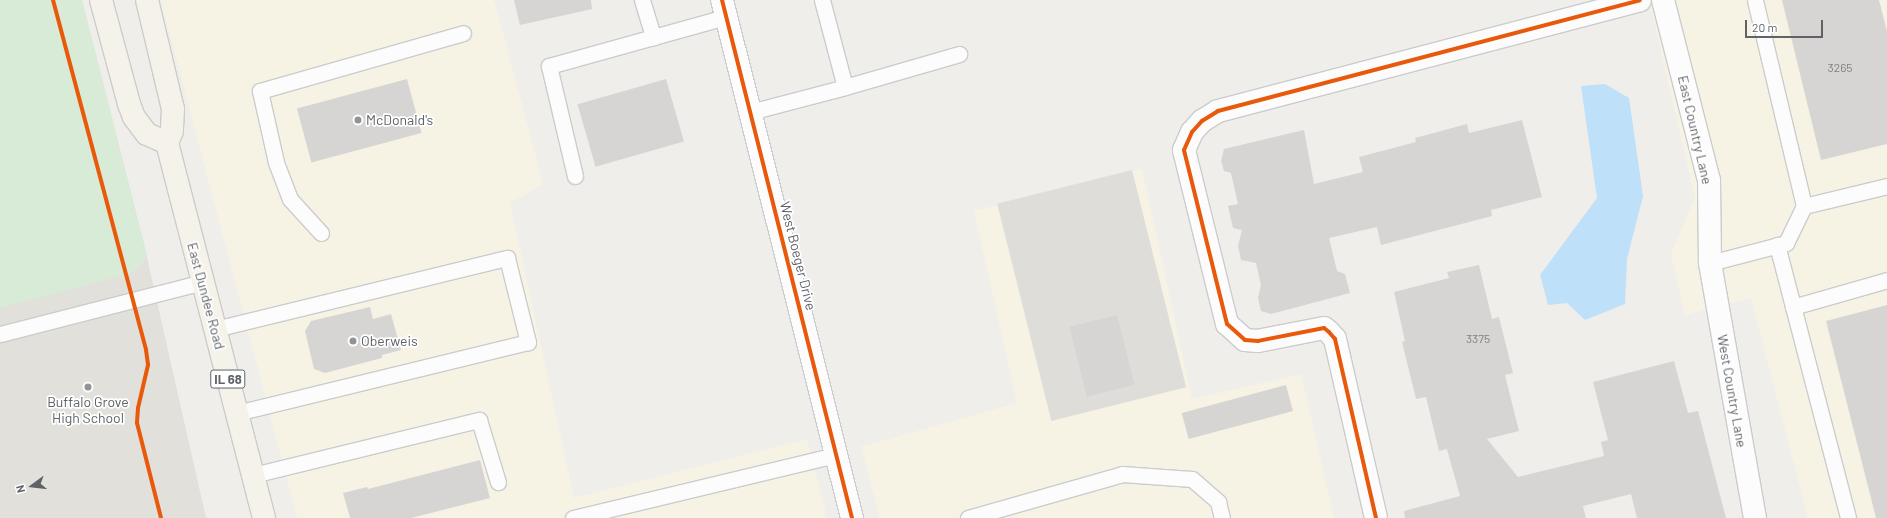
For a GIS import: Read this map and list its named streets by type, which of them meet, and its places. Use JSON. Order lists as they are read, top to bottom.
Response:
{
  "streets": {
    "main road": ["East Dundee Road", "IL 68"],
    "street": ["East Country Lane", "West Boeger Drive", "West Country Lane"]
  },
  "crossings": [
    ["East Country Lane", "West Country Lane"]
  ],
  "places": ["McDonald's", "Oberweis", "Buffalo Grove High School"],
  "house_numbers": ["3265", "3375"],
  "scale_bar": "20 m",
  "north": "left"
}
